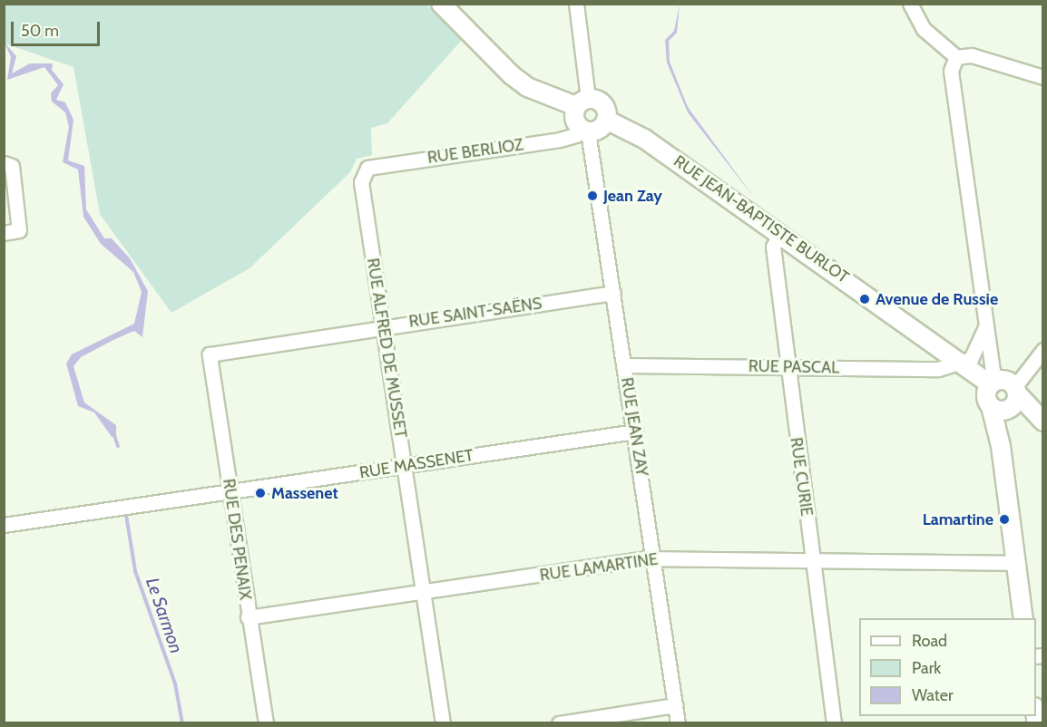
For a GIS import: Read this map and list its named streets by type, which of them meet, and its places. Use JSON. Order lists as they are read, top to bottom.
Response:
{
  "streets": {
    "street": [
      "RUE BERLIOZ",
      "RUE JEAN-BAPTISTE BURLOT",
      "RUE SAINT-SAËNS",
      "RUE ALFRED DE MUSSET",
      "RUE PASCAL",
      "RUE JEAN ZAY",
      "RUE MASSENET",
      "RUE CURIE",
      "RUE DES PENAIX",
      "RUE LAMARTINE"
    ]
  },
  "crossings": [
    ["RUE BERLIOZ", "RUE JEAN-BAPTISTE BURLOT"],
    ["RUE BERLIOZ", "RUE ALFRED DE MUSSET"],
    ["RUE BERLIOZ", "RUE JEAN ZAY"],
    ["RUE JEAN-BAPTISTE BURLOT", "RUE PASCAL"],
    ["RUE JEAN-BAPTISTE BURLOT", "RUE JEAN ZAY"],
    ["RUE JEAN-BAPTISTE BURLOT", "RUE CURIE"],
    ["RUE SAINT-SAËNS", "RUE ALFRED DE MUSSET"],
    ["RUE SAINT-SAËNS", "RUE JEAN ZAY"],
    ["RUE SAINT-SAËNS", "RUE DES PENAIX"],
    ["RUE ALFRED DE MUSSET", "RUE MASSENET"],
    ["RUE ALFRED DE MUSSET", "RUE LAMARTINE"],
    ["RUE PASCAL", "RUE JEAN ZAY"],
    ["RUE PASCAL", "RUE CURIE"],
    ["RUE JEAN ZAY", "RUE MASSENET"],
    ["RUE JEAN ZAY", "RUE LAMARTINE"],
    ["RUE MASSENET", "RUE DES PENAIX"],
    ["RUE CURIE", "RUE LAMARTINE"],
    ["RUE DES PENAIX", "RUE LAMARTINE"]
  ],
  "water": ["Le Sarmon"],
  "places": [
    "Jean Zay",
    "Avenue de Russie",
    "Massenet",
    "Lamartine"
  ],
  "legend": ["Road", "Park", "Water"],
  "scale_bar": "50 m"
}
